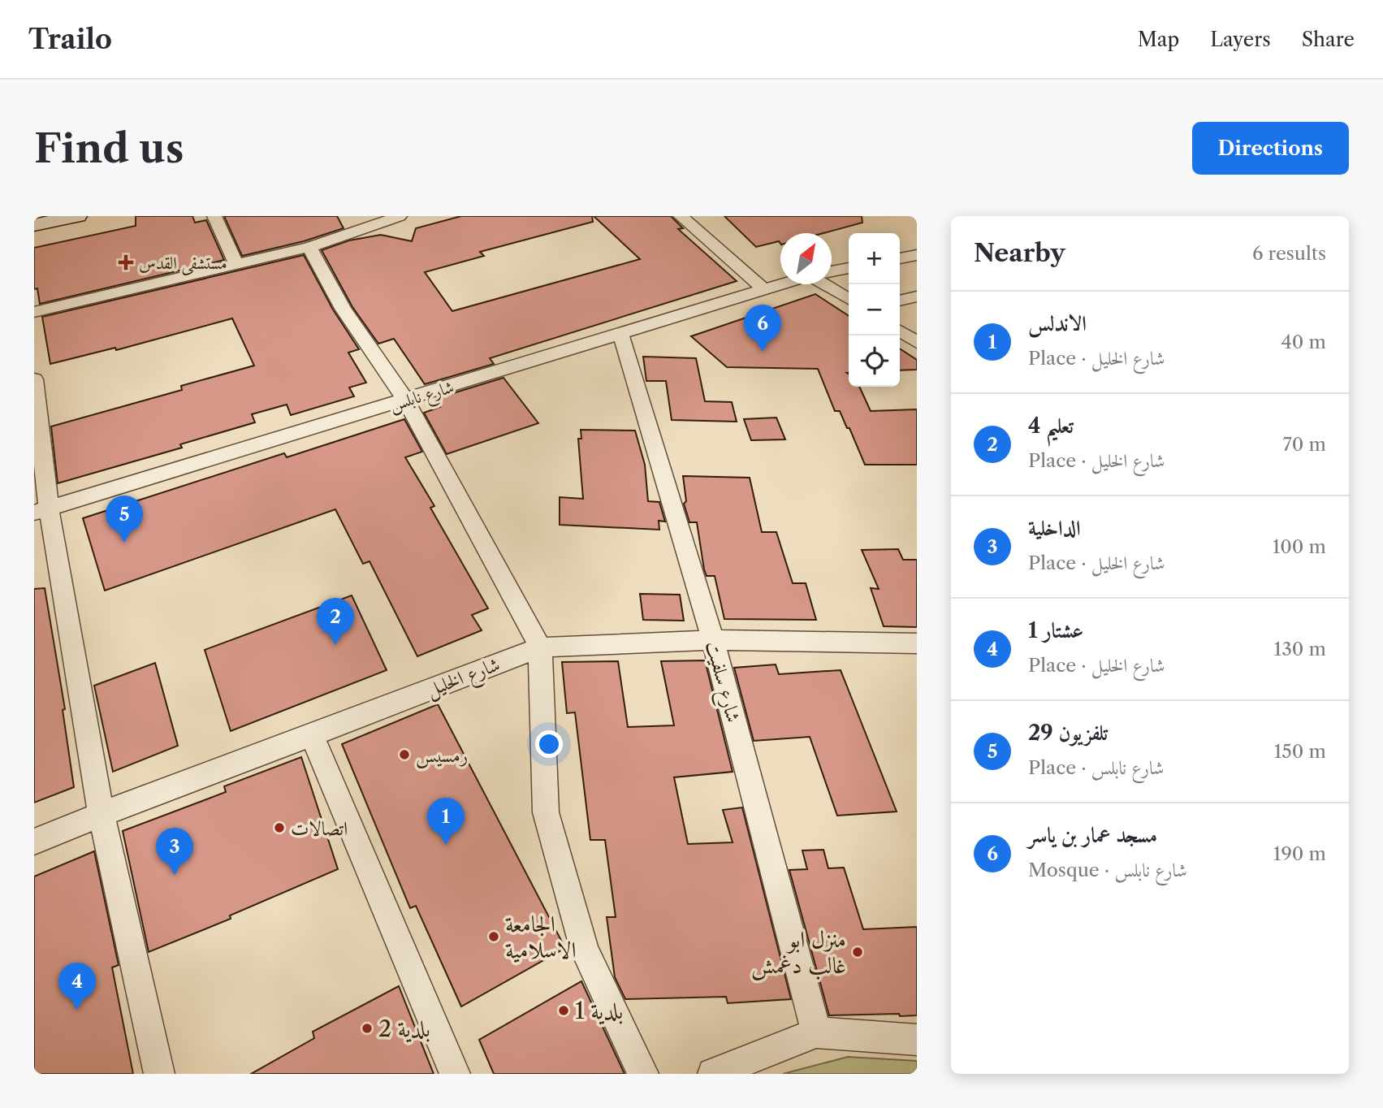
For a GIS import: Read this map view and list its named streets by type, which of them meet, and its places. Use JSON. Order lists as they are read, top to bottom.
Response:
{
  "streets": {
    "street": ["شارع نابلس", "شارع الخليل", "شارع سلفيت"]
  },
  "crossings": [
    ["شارع نابلس", "شارع سلفيت"],
    ["شارع الخليل", "شارع سلفيت"]
  ],
  "places": {
    "health": ["مستشفى القدس"],
    "other": [
      "رمسيس",
      "اتصالات",
      "الجامعة الاسلامية",
      "منزل ابو غالب دغمش",
      "بلدية 1",
      "بلدية 2"
    ]
  },
  "north": "top right",
  "page": {
    "header": "Trailo",
    "nav": ["Map", "Layers", "Share"],
    "buttons": "Directions",
    "title": "Find us",
    "heading": ["Nearby", "6 results"],
    "map_buttons": ["+", "−"],
    "list": [
      {
        "mark": "1",
        "name": "الاندلس",
        "note": "Place · شارع الخليل",
        "value": "40 m"
      },
      {
        "mark": "2",
        "name": "تعليم 4",
        "note": "Place · شارع الخليل",
        "value": "70 m"
      },
      {
        "mark": "3",
        "name": "الداخلية",
        "note": "Place · شارع الخليل",
        "value": "100 m"
      },
      {
        "mark": "4",
        "name": "عشتار 1",
        "note": "Place · شارع الخليل",
        "value": "130 m"
      },
      {
        "mark": "5",
        "name": "تلفزيون 29",
        "note": "Place · شارع نابلس",
        "value": "150 m"
      },
      {
        "mark": "6",
        "name": "مسجد عمار بن ياسر",
        "note": "Mosque · شارع نابلس",
        "value": "190 m"
      }
    ],
    "pins": [
      "6",
      "5",
      "2",
      "1",
      "3",
      "4"
    ]
  }
}
